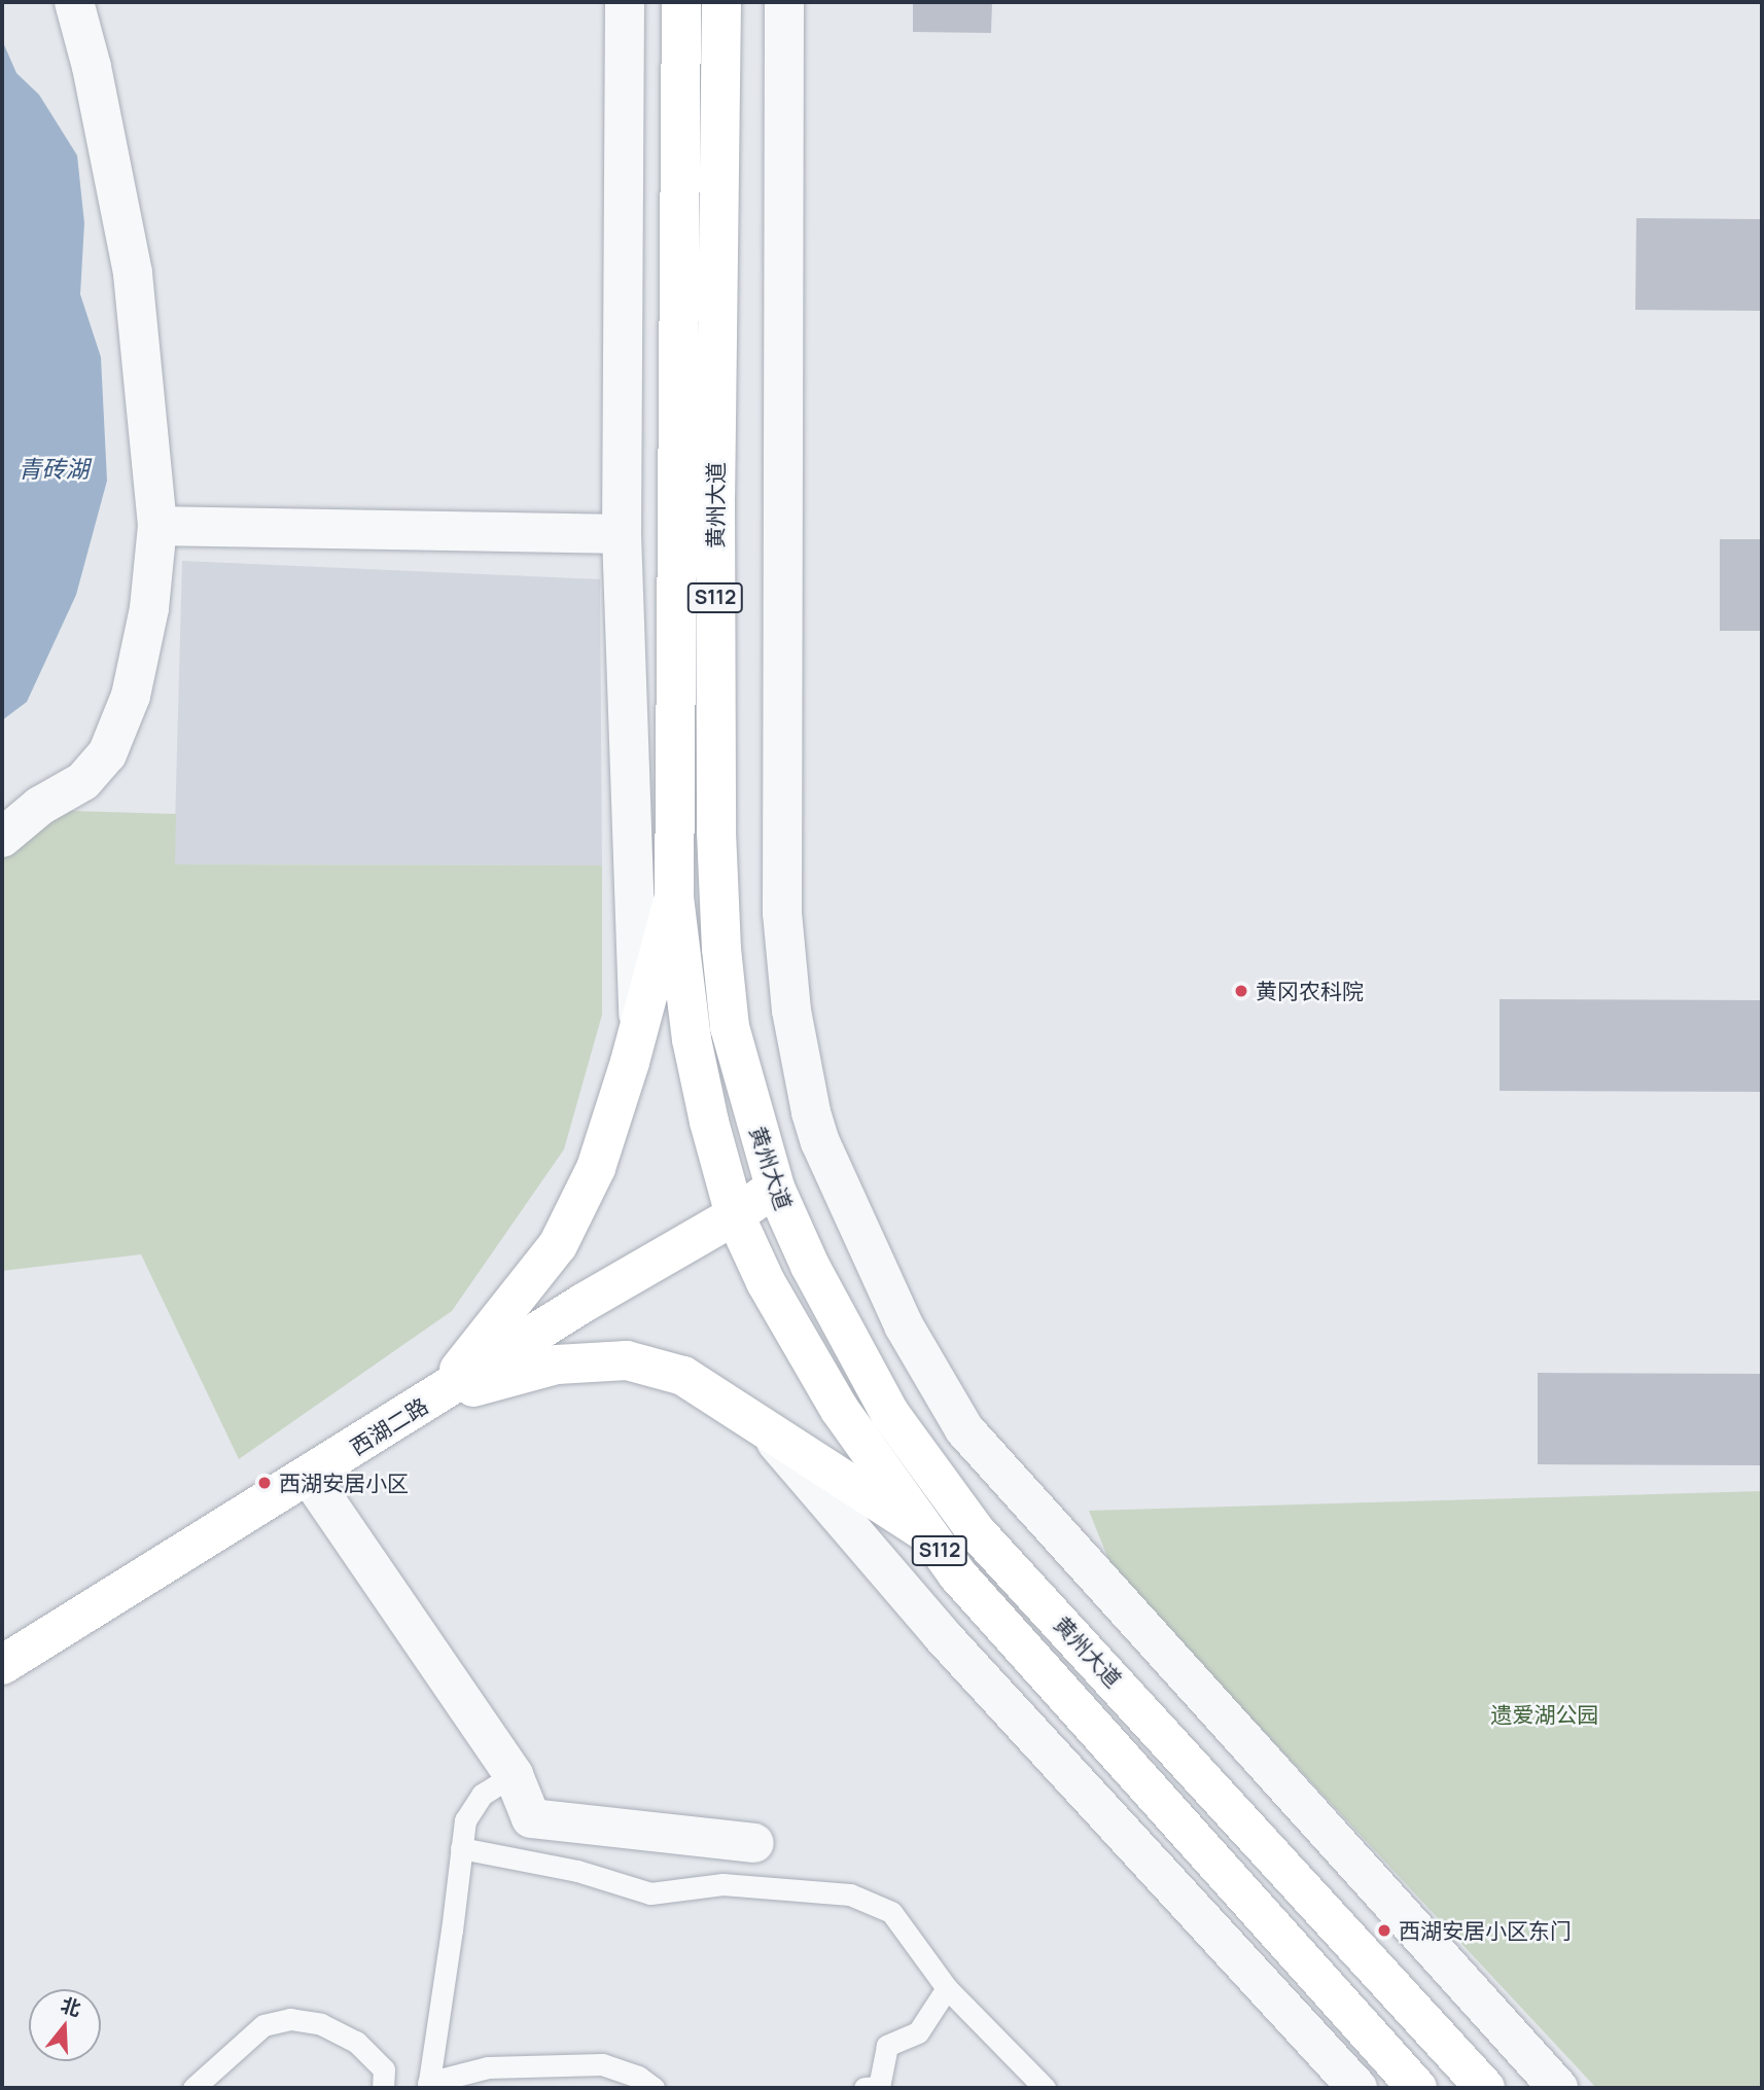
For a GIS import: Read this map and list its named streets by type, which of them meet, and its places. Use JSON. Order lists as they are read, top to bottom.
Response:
{
  "streets": {
    "main road": ["黄州大道", "S112", "西湖二路"]
  },
  "crossings": [
    ["黄州大道", "西湖二路"]
  ],
  "water": ["青砖湖"],
  "parks": ["遗爱湖公园"],
  "places": ["黄冈农科院", "西湖安居小区", "西湖安居小区东门"],
  "north": "top"
}
